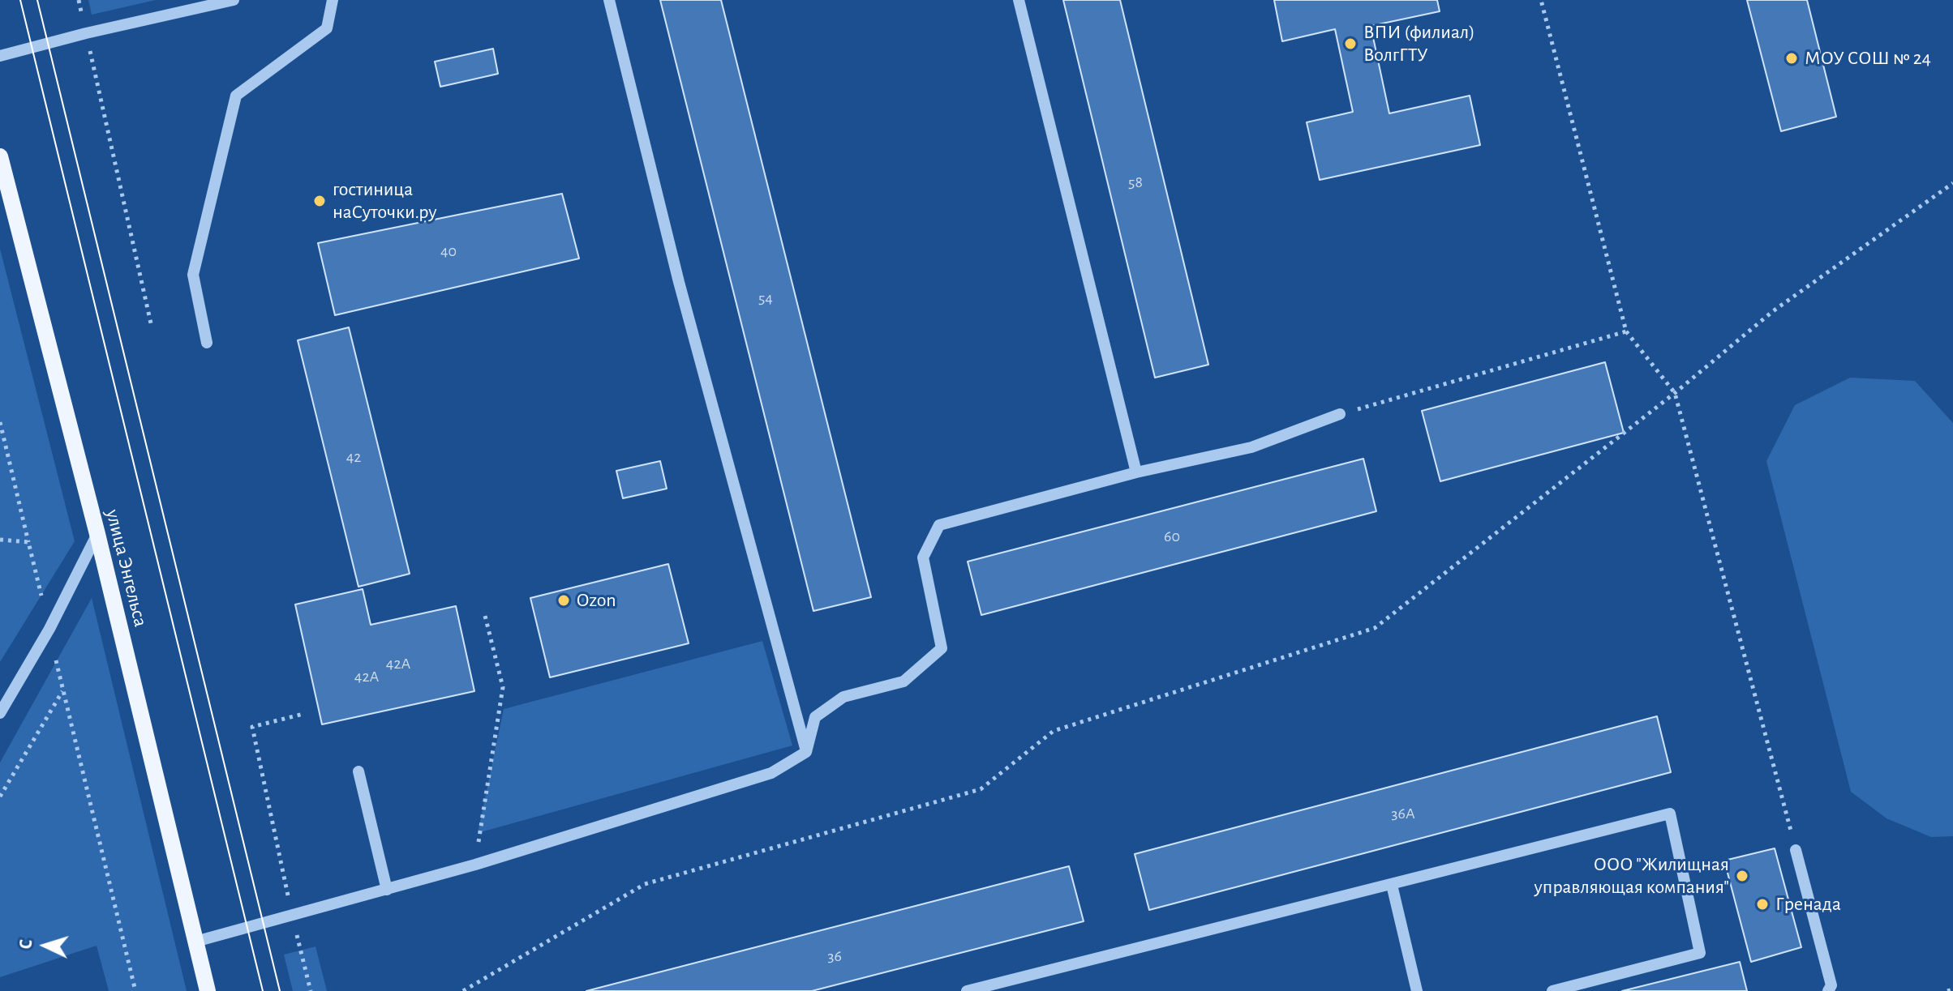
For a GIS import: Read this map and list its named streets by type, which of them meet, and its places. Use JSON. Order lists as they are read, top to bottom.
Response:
{
  "streets": {
    "main road": ["улица Энгельса"]
  },
  "places": [
    "ВПИ (филиал) ВолгГТУ",
    "МОУ СОШ № 24",
    "гостиница наСуточки.ру",
    "Ozon",
    "ООО \"Жилищная управляющая компания\"",
    "Гренада"
  ],
  "house_numbers": [
    "58",
    "40",
    "54",
    "42",
    "60",
    "42А",
    "42А",
    "36А",
    "36"
  ],
  "north": "left"
}
